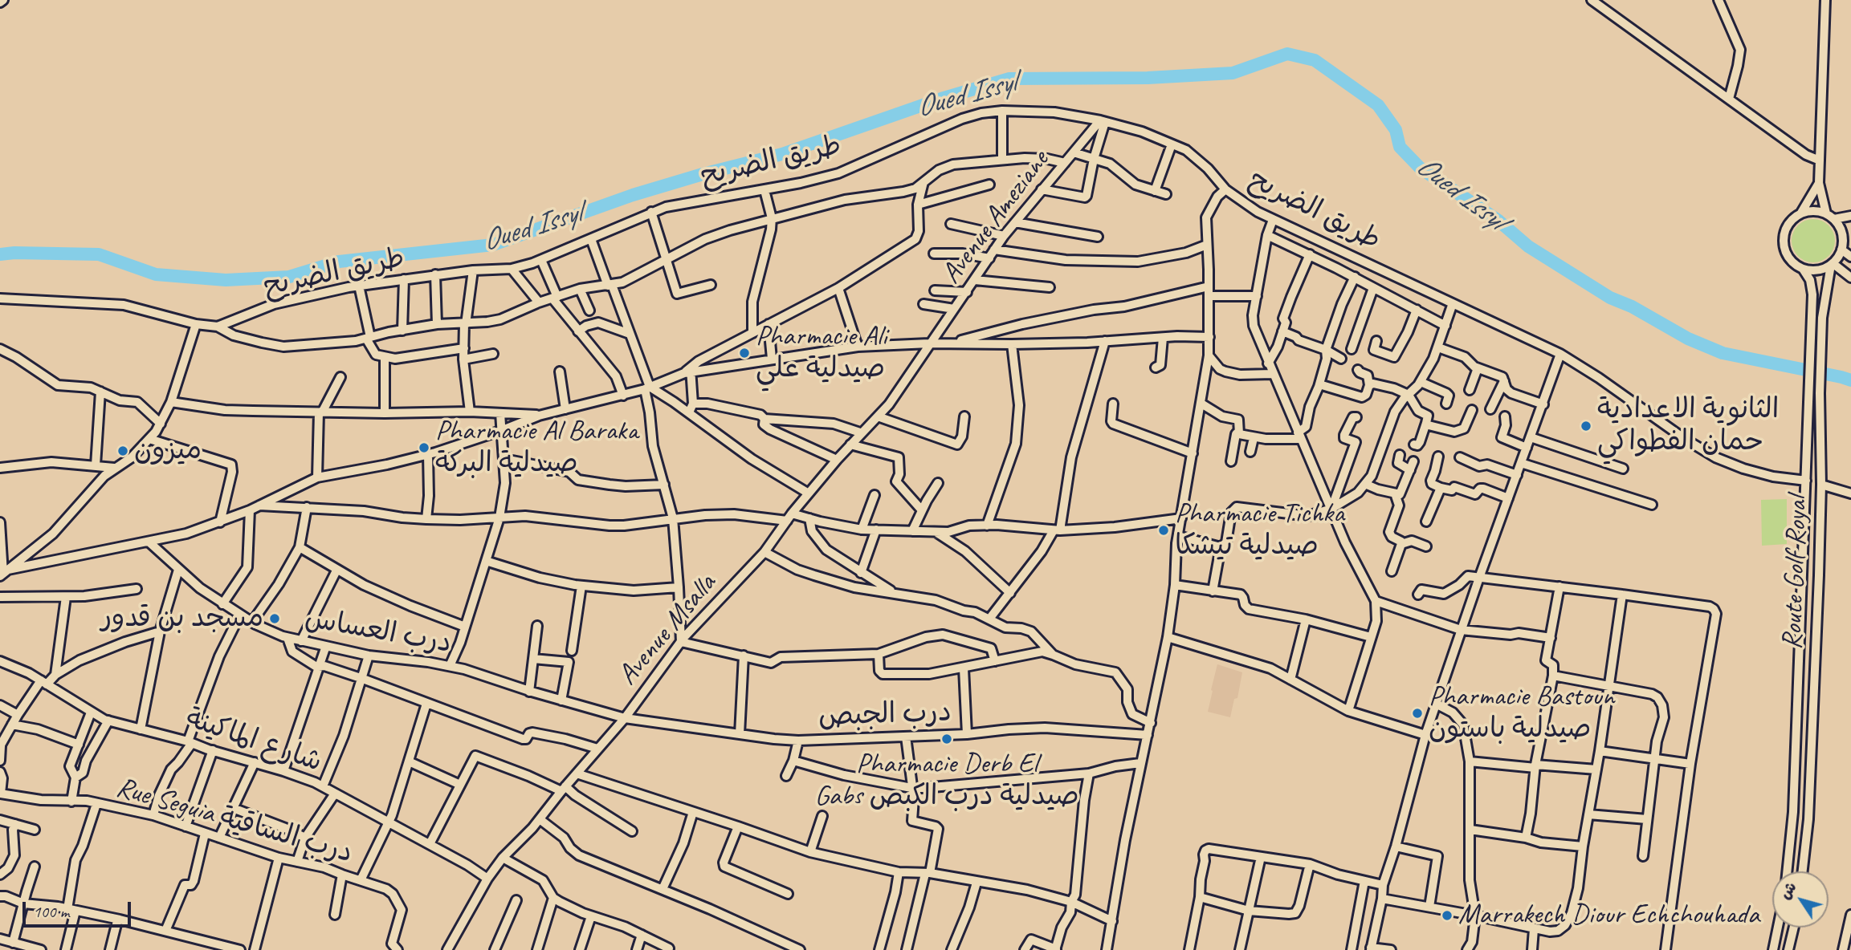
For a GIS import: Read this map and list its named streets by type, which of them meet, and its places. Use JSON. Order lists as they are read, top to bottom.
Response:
{
  "streets": {
    "street": [
      "طريق الضريح",
      "Avenue Ameziane",
      "Route Golf Royal",
      "Avenue Msalla",
      "درب العساس",
      "درب الجبص",
      "شارع الماكينة",
      "Rue Seguia درب الساقية"
    ]
  },
  "crossings": [
    ["طريق الضريح", "Avenue Ameziane"],
    ["طريق الضريح", "Route Golf Royal"],
    ["Avenue Ameziane", "Avenue Msalla"],
    ["Avenue Msalla", "درب العساس"],
    ["Avenue Msalla", "درب الجبص"],
    ["Avenue Msalla", "شارع الماكينة"],
    ["درب العساس", "درب الجبص"]
  ],
  "water": ["Oued Issyl"],
  "places": [
    "Pharmacie Ali صيدلية علي",
    "الثانوية الاعدادية حمان الفطواكي",
    "Pharmacie Al Baraka صيدلية البركة",
    "ميزون",
    "Pharmacie Tichka صيدلية تيشكا",
    "مسجد بن قدور",
    "Pharmacie Bastoun صيدلية باستون",
    "Pharmacie Derb El Gabs صيدلية درب الكبص",
    "Marrakech Diour Echchouhada"
  ],
  "scale_bar": "100 m",
  "north": "top left"
}
